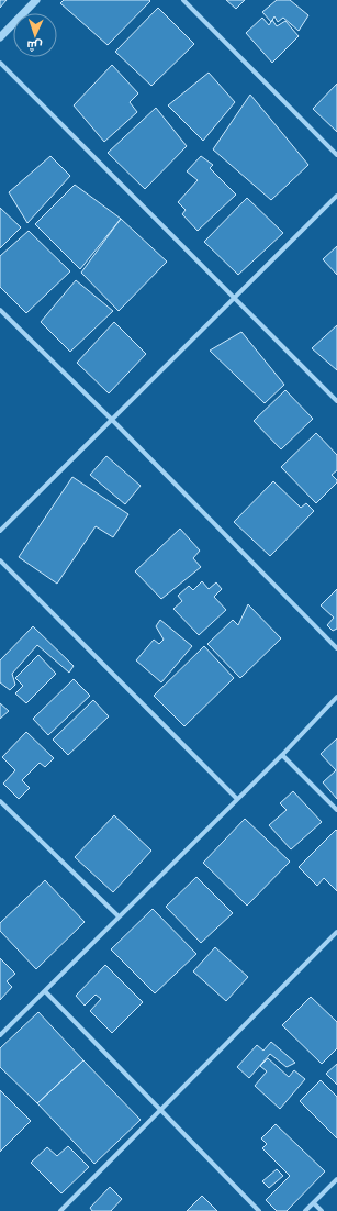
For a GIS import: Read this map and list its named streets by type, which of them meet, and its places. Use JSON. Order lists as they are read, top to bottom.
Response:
{
  "north": "bottom"
}
